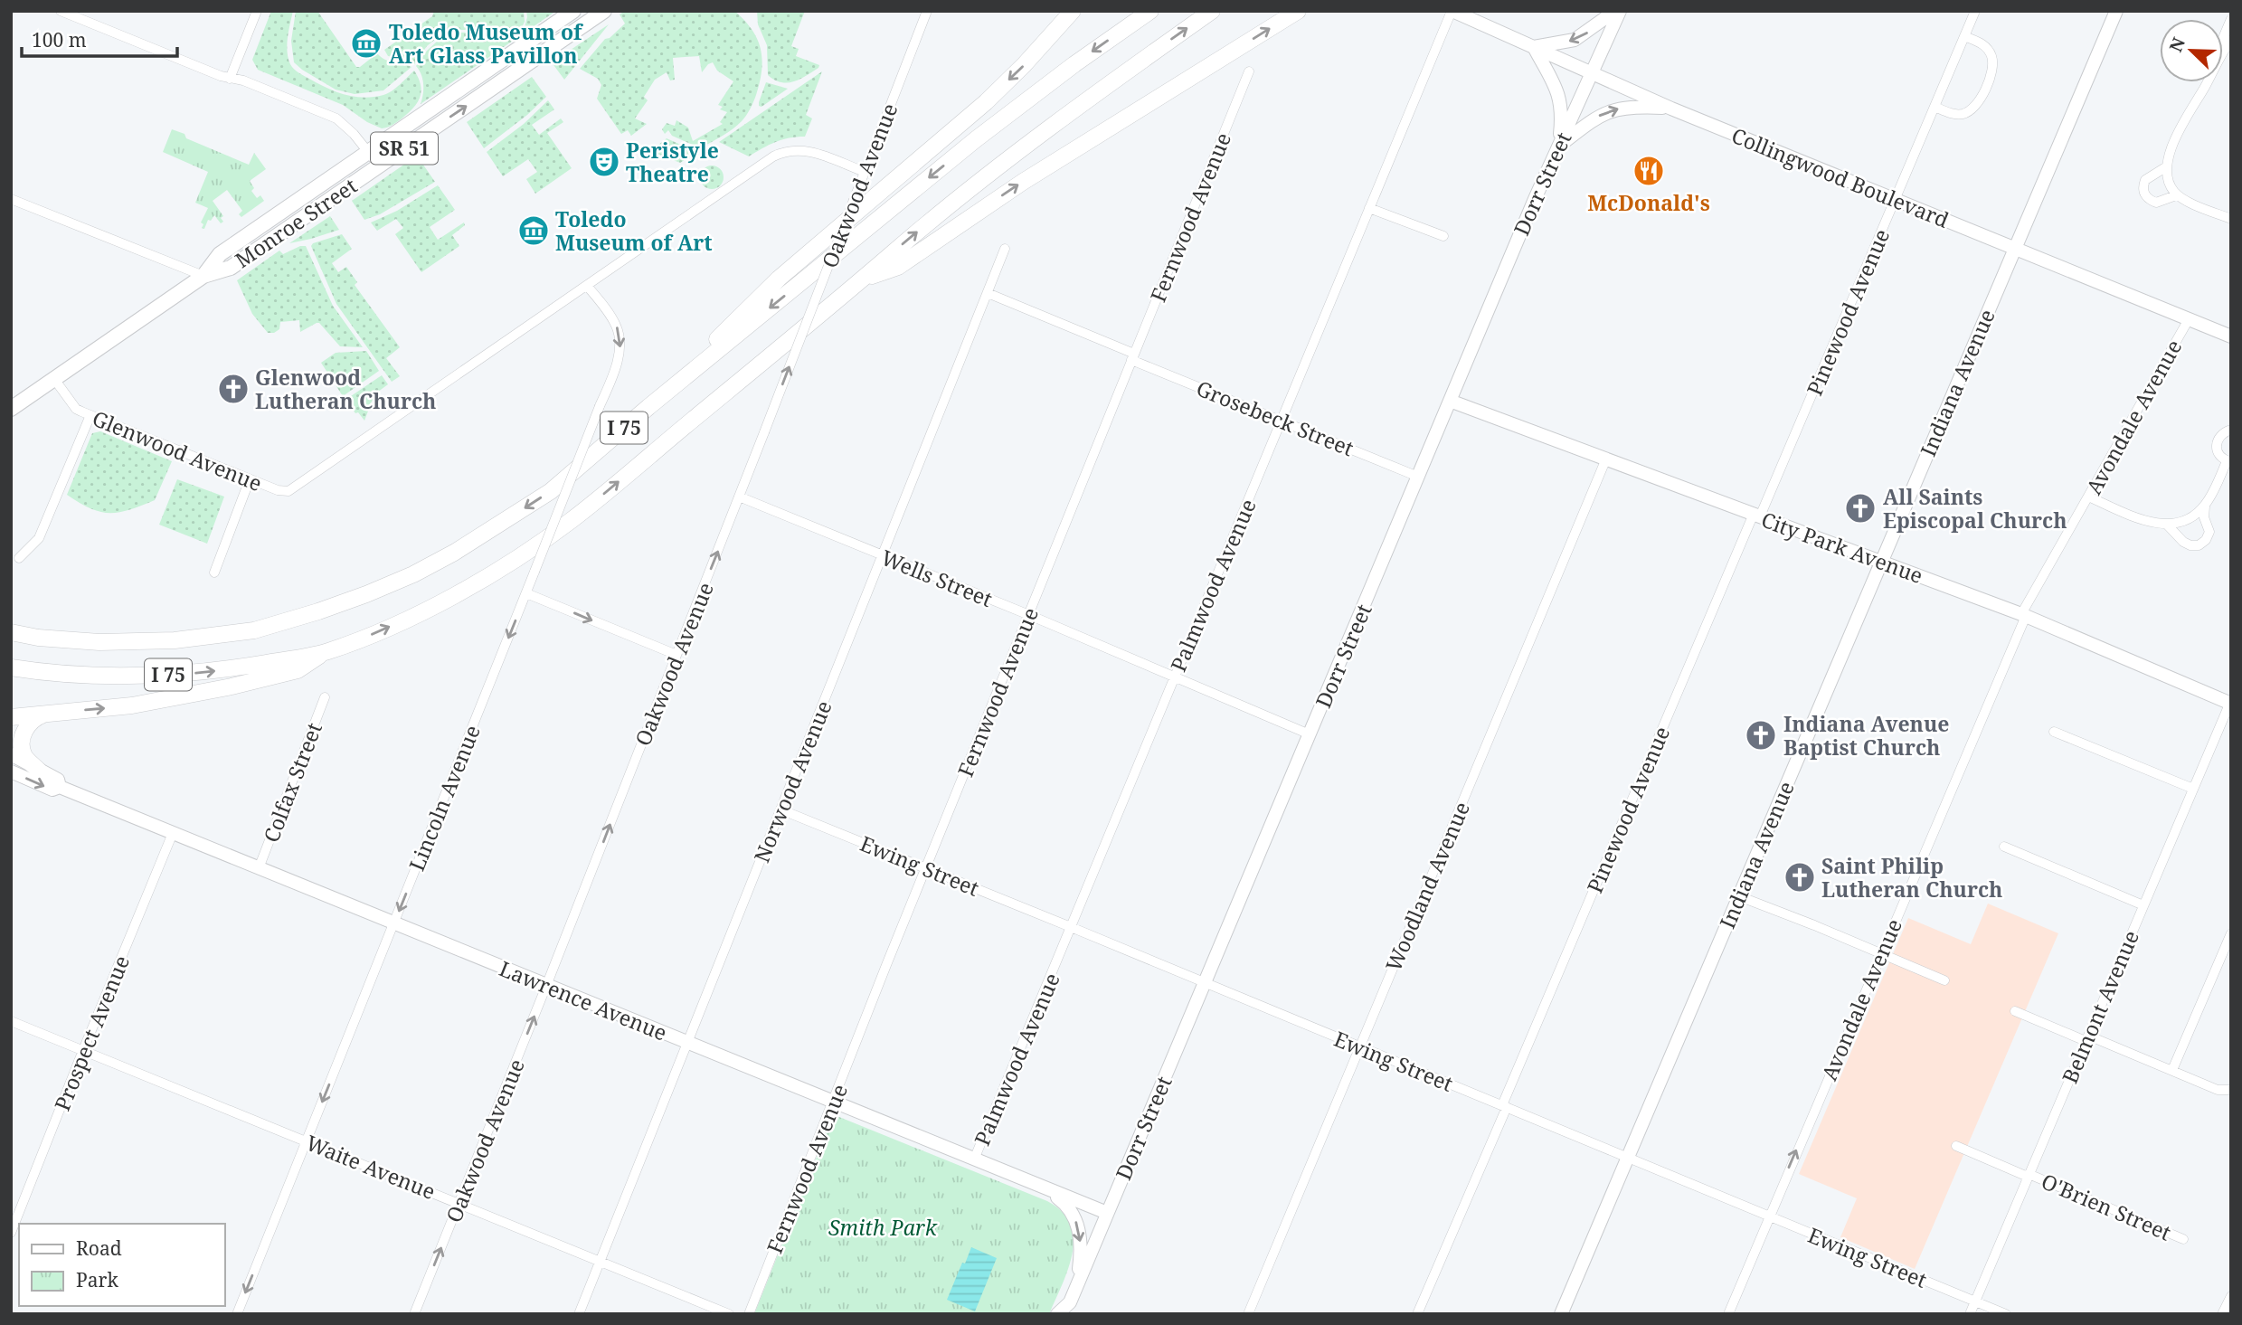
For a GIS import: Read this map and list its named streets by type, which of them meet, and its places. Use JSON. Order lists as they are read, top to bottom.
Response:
{
  "streets": {
    "highway": ["I 75"],
    "main road": ["SR 51", "Monroe Street"],
    "street": [
      "Collingwood Boulevard",
      "Dorr Street",
      "Oakwood Avenue",
      "Fernwood Avenue",
      "Pinewood Avenue",
      "Indiana Avenue",
      "Avondale Avenue",
      "Grosebeck Street",
      "Glenwood Avenue",
      "City Park Avenue",
      "Wells Street",
      "Palmwood Avenue",
      "Norwood Avenue",
      "Colfax Street",
      "Lincoln Avenue",
      "Ewing Street",
      "Woodland Avenue",
      "Lawrence Avenue",
      "Belmont Avenue",
      "Prospect Avenue",
      "Waite Avenue",
      "O'Brien Street"
    ]
  },
  "crossings": [
    ["Collingwood Boulevard", "Dorr Street"],
    ["Collingwood Boulevard", "Pinewood Avenue"],
    ["Collingwood Boulevard", "Indiana Avenue"],
    ["Collingwood Boulevard", "Avondale Avenue"],
    ["Collingwood Boulevard", "Palmwood Avenue"],
    ["Dorr Street", "Grosebeck Street"],
    ["Dorr Street", "City Park Avenue"],
    ["Dorr Street", "Wells Street"],
    ["Dorr Street", "Ewing Street"],
    ["Dorr Street", "Lawrence Avenue"],
    ["Oakwood Avenue", "Wells Street"],
    ["Oakwood Avenue", "Lawrence Avenue"],
    ["Oakwood Avenue", "Waite Avenue"],
    ["Fernwood Avenue", "Grosebeck Street"],
    ["Fernwood Avenue", "Wells Street"],
    ["Fernwood Avenue", "Ewing Street"],
    ["Fernwood Avenue", "Lawrence Avenue"],
    ["Monroe Street", "Glenwood Avenue"],
    ["Pinewood Avenue", "City Park Avenue"],
    ["Pinewood Avenue", "Ewing Street"],
    ["Indiana Avenue", "City Park Avenue"],
    ["Indiana Avenue", "Ewing Street"],
    ["Avondale Avenue", "City Park Avenue"],
    ["Avondale Avenue", "Ewing Street"],
    ["Grosebeck Street", "Palmwood Avenue"],
    ["Grosebeck Street", "Norwood Avenue"],
    ["Glenwood Avenue", "Lincoln Avenue"],
    ["City Park Avenue", "Woodland Avenue"],
    ["City Park Avenue", "Belmont Avenue"],
    ["Wells Street", "Palmwood Avenue"],
    ["Wells Street", "Norwood Avenue"],
    ["Palmwood Avenue", "Ewing Street"],
    ["Palmwood Avenue", "Lawrence Avenue"],
    ["Norwood Avenue", "Ewing Street"],
    ["Norwood Avenue", "Lawrence Avenue"],
    ["Norwood Avenue", "Waite Avenue"],
    ["Colfax Street", "Lawrence Avenue"],
    ["Lincoln Avenue", "Lawrence Avenue"],
    ["Lincoln Avenue", "Waite Avenue"],
    ["Ewing Street", "Woodland Avenue"],
    ["Ewing Street", "Belmont Avenue"],
    ["Lawrence Avenue", "Prospect Avenue"],
    ["Belmont Avenue", "O'Brien Street"],
    ["Prospect Avenue", "Waite Avenue"]
  ],
  "one_way": ["Oakwood Avenue", "Lincoln Avenue"],
  "parks": ["Smith Park"],
  "places": {
    "museum": ["Toledo Museum of Art Glass Pavillon", "Toledo Museum of Art"],
    "theatre": ["Peristyle Theatre"],
    "restaurant": ["McDonald's"],
    "church": [
      "Glenwood Lutheran Church",
      "All Saints Episcopal Church",
      "Indiana Avenue Baptist Church",
      "Saint Philip Lutheran Church"
    ]
  },
  "legend": ["Road", "Park"],
  "scale_bar": "100 m",
  "north": "top left"
}
